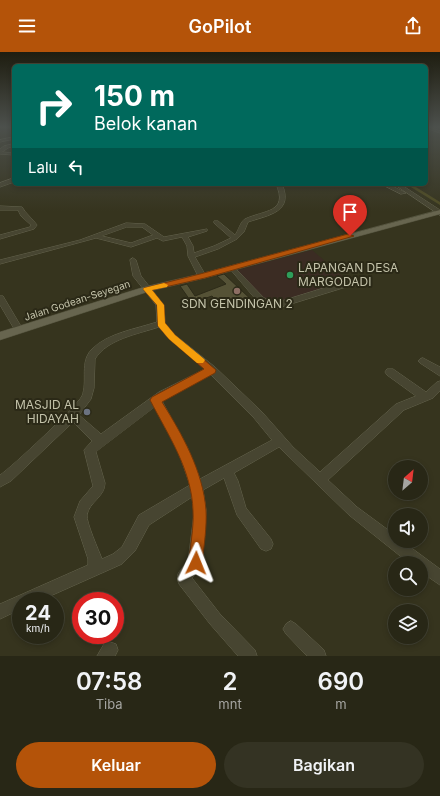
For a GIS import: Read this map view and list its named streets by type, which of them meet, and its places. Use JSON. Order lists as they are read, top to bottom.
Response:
{
  "streets": {
    "main road": ["Jalan Godean-Seyegan"]
  },
  "places": ["LAPANGAN DESA MARGODADI", "SDN GENDINGAN 2", "MASJID AL HIDAYAH"],
  "north": "top right",
  "page": {
    "header": "GoPilot",
    "turn": ["150 m", "Belok kanan"],
    "then": "Lalu",
    "speed": "24 km/h",
    "limit": "30",
    "eta": [
      "07:58",
      "Tiba",
      "2",
      "mnt",
      "690",
      "m"
    ],
    "buttons": ["Keluar", "Bagikan"]
  }
}
